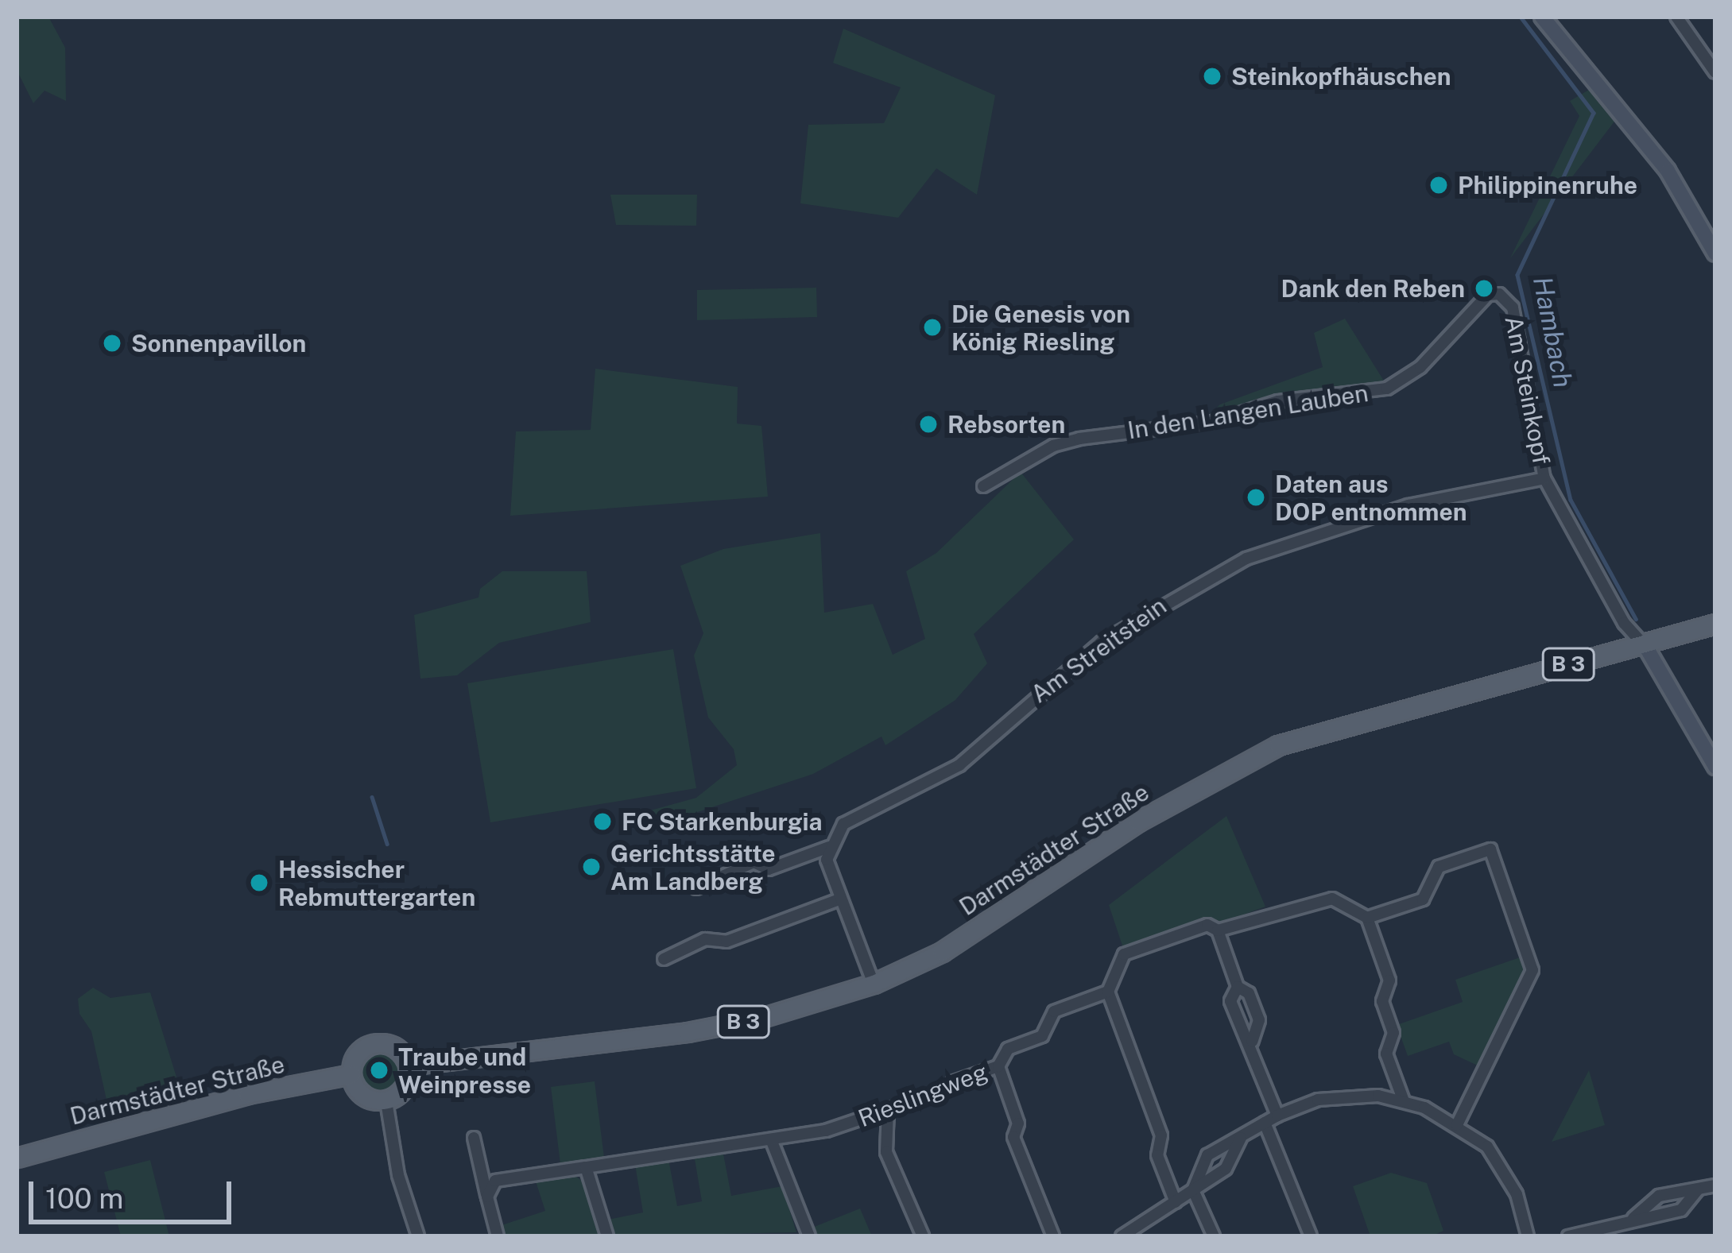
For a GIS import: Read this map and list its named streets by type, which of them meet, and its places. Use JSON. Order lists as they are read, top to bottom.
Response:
{
  "streets": {
    "main road": ["B 3", "Darmstädter Straße"],
    "street": [
      "Am Steinkopf",
      "In den Langen Lauben",
      "Am Streitstein",
      "Rieslingweg"
    ]
  },
  "crossings": [
    ["Am Steinkopf", "In den Langen Lauben"],
    ["Am Steinkopf", "Am Streitstein"],
    ["Am Steinkopf", "Darmstädter Straße"]
  ],
  "water": ["Hambach"],
  "places": [
    "Steinkopfhäuschen",
    "Philippinenruhe",
    "Dank den Reben",
    "Die Genesis von König Riesling",
    "Sonnenpavillon",
    "Rebsorten",
    "Daten aus DOP entnommen",
    "FC Starkenburgia",
    "Gerichtsstätte Am Landberg",
    "Hessischer Rebmuttergarten",
    "Traube und Weinpresse"
  ],
  "scale_bar": "100 m"
}
